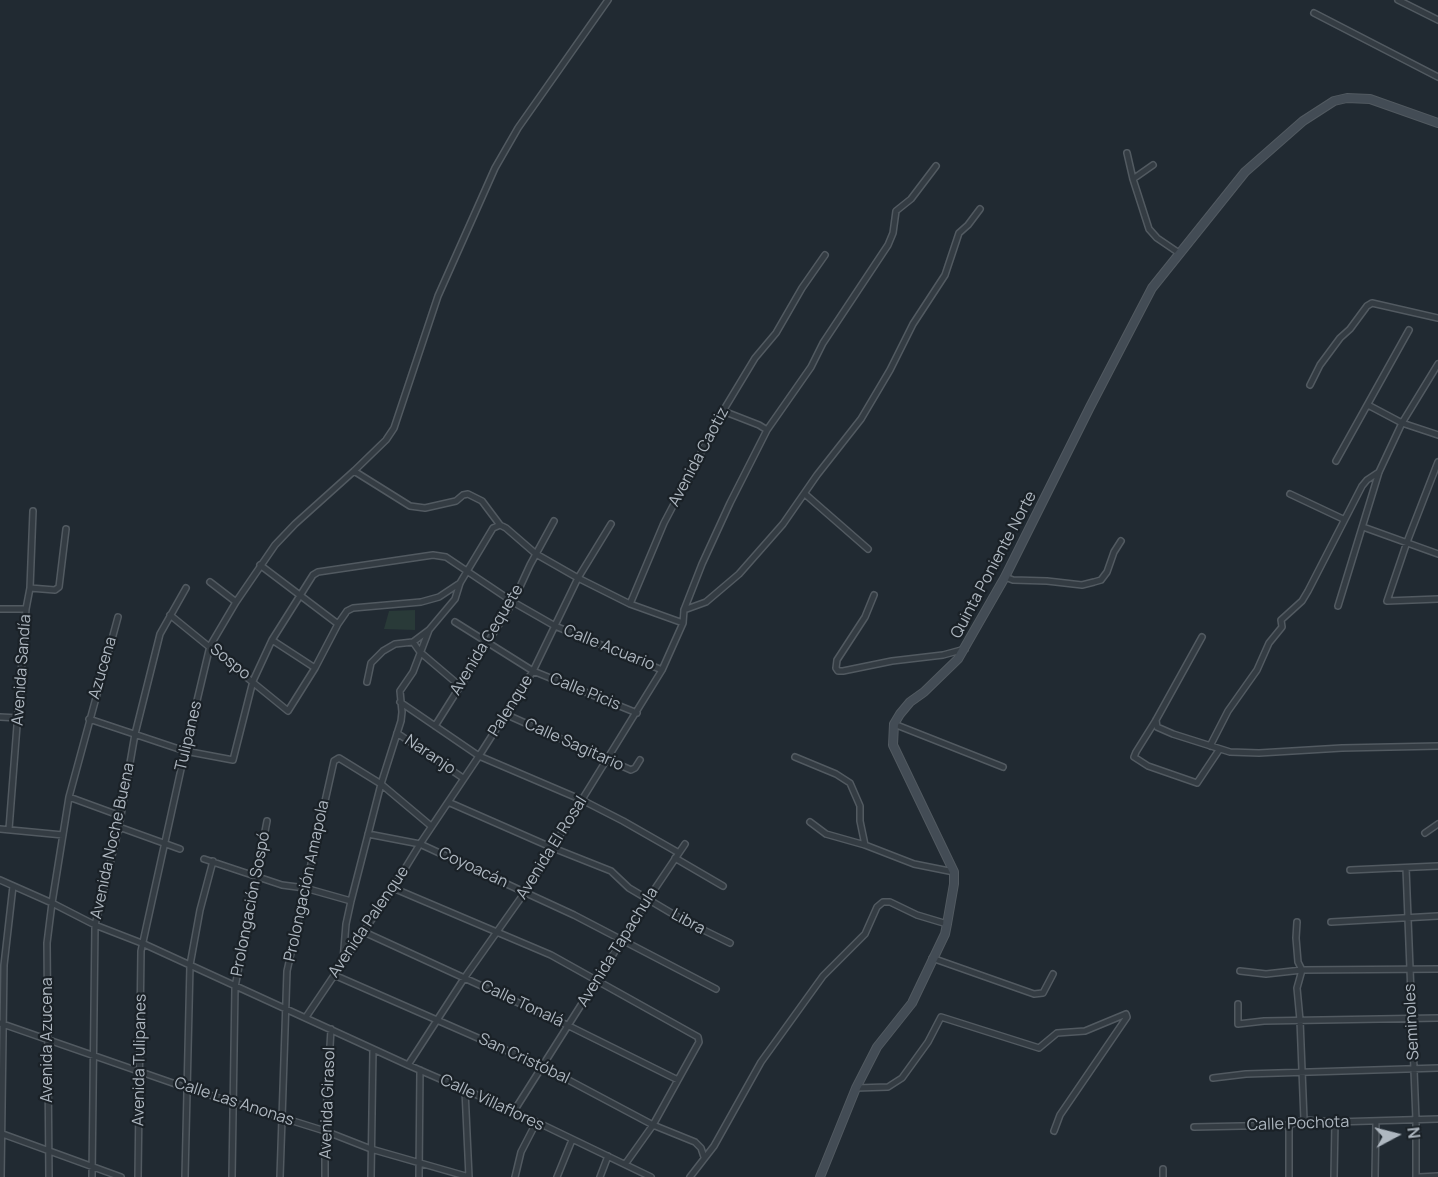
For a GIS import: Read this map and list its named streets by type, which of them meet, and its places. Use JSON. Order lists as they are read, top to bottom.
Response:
{
  "streets": {
    "street": [
      "Avenida Caotiz",
      "Quinta Poniente Norte",
      "Avenida Cequete",
      "Calle Acuario",
      "Sospo",
      "Azucena",
      "Avenida Sandía",
      "Calle Picis",
      "Palenque",
      "Tulipanes",
      "Calle Sagitario",
      "Naranjo",
      "Avenida Noche Buena",
      "Avenida El Rosal",
      "Coyoacán",
      "Prolongación Amapola",
      "Prolongación Sospó",
      "Avenida Palenque",
      "Libra",
      "Avenida Tapachula",
      "Calle Tonalá",
      "Seminoles",
      "Avenida Azucena",
      "San Cristóbal",
      "Avenida Tulipanes",
      "Calle Las Anonas",
      "Avenida Girasol",
      "Calle Villaflores",
      "Calle Pochota"
    ]
  },
  "crossings": [
    ["Avenida Cequete", "Calle Acuario"],
    ["Avenida Cequete", "Calle Picis"],
    ["Calle Acuario", "Sospo"],
    ["Calle Acuario", "Palenque"],
    ["Calle Acuario", "Tulipanes"],
    ["Calle Acuario", "Avenida El Rosal"],
    ["Sospo", "Tulipanes"],
    ["Sospo", "Avenida Noche Buena"],
    ["Azucena", "Avenida Azucena"],
    ["Calle Picis", "Palenque"],
    ["Calle Picis", "Avenida El Rosal"],
    ["Palenque", "Calle Sagitario"],
    ["Palenque", "Naranjo"],
    ["Palenque", "Avenida Palenque"],
    ["Tulipanes", "Avenida Tulipanes"],
    ["Tulipanes", "Calle Villaflores"],
    ["Calle Sagitario", "Avenida El Rosal"],
    ["Avenida Noche Buena", "Calle Las Anonas"],
    ["Avenida Noche Buena", "Calle Villaflores"],
    ["Avenida El Rosal", "Coyoacán"],
    ["Avenida El Rosal", "Libra"],
    ["Avenida El Rosal", "Calle Tonalá"],
    ["Avenida El Rosal", "San Cristóbal"],
    ["Avenida El Rosal", "Calle Villaflores"],
    ["Coyoacán", "Avenida Palenque"],
    ["Coyoacán", "Avenida Tapachula"],
    ["Prolongación Amapola", "Calle Las Anonas"],
    ["Prolongación Amapola", "Calle Villaflores"],
    ["Prolongación Sospó", "Calle Las Anonas"],
    ["Prolongación Sospó", "Calle Villaflores"],
    ["Avenida Palenque", "Calle Tonalá"],
    ["Avenida Palenque", "San Cristóbal"],
    ["Avenida Palenque", "Calle Villaflores"],
    ["Libra", "Avenida Tapachula"],
    ["Avenida Tapachula", "Calle Tonalá"],
    ["Avenida Tapachula", "San Cristóbal"],
    ["Avenida Tapachula", "Calle Villaflores"],
    ["Seminoles", "Calle Pochota"],
    ["Avenida Azucena", "Calle Las Anonas"],
    ["Avenida Azucena", "Calle Villaflores"],
    ["Avenida Tulipanes", "Calle Las Anonas"],
    ["Avenida Tulipanes", "Calle Villaflores"],
    ["Calle Las Anonas", "Avenida Girasol"],
    ["Avenida Girasol", "Calle Villaflores"]
  ],
  "north": "right"
}
